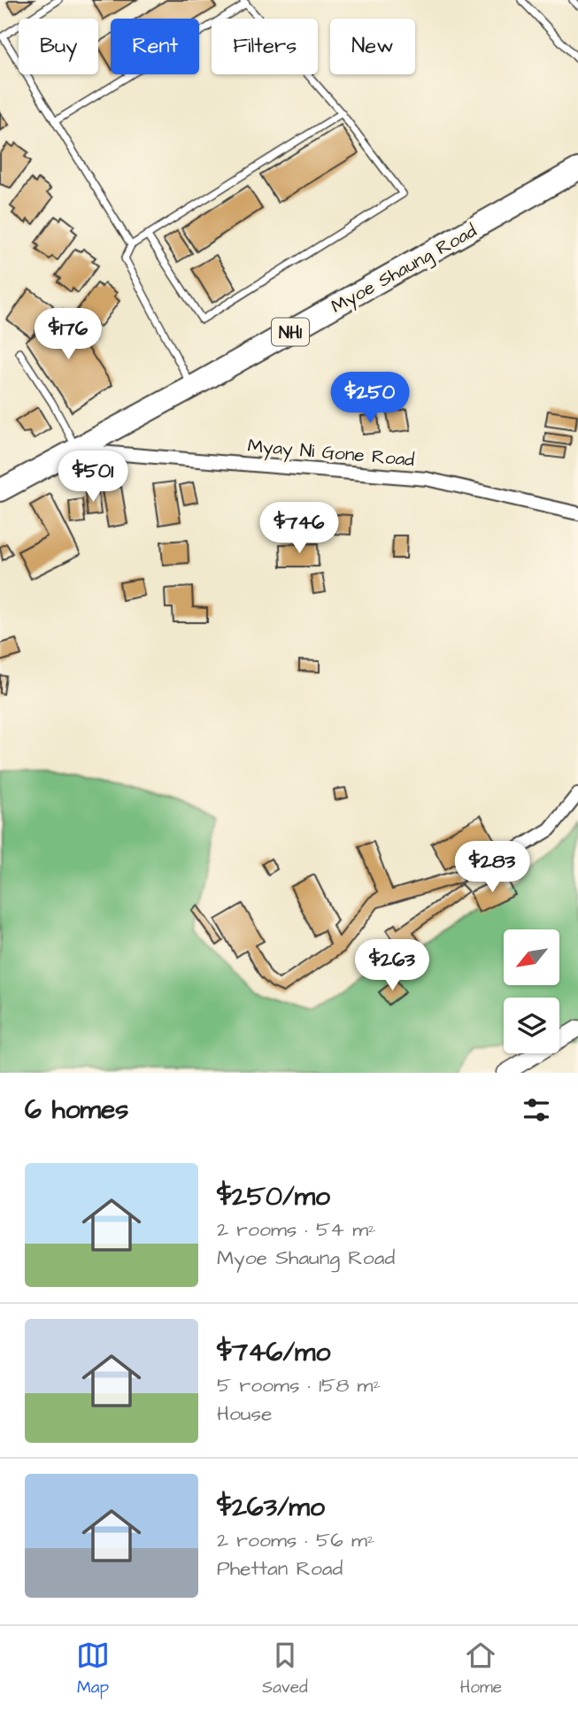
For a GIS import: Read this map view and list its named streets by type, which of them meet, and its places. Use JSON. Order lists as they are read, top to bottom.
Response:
{
  "streets": {
    "highway": ["Myoe Shaung Road", "NH1"],
    "street": ["Myay Ni Gone Road"]
  },
  "crossings": [
    ["Myoe Shaung Road", "Myay Ni Gone Road"]
  ],
  "north": "bottom left",
  "page": {
    "chip": [
      "Buy",
      "Rent",
      "Filters",
      "New"
    ],
    "price": [
      "$176",
      "$250",
      "$501",
      "$746",
      "$283",
      "$263"
    ],
    "heading": "6 homes",
    "list": [
      {
        "name": "$250/mo",
        "note": "2 rooms · 54 m² · Myoe Shaung Road"
      },
      {
        "name": "$746/mo",
        "note": "5 rooms · 158 m² · House"
      },
      {
        "name": "$263/mo",
        "note": "2 rooms · 56 m² · Phettan Road"
      }
    ],
    "tabs": ["Map", "Saved", "Home"]
  }
}
